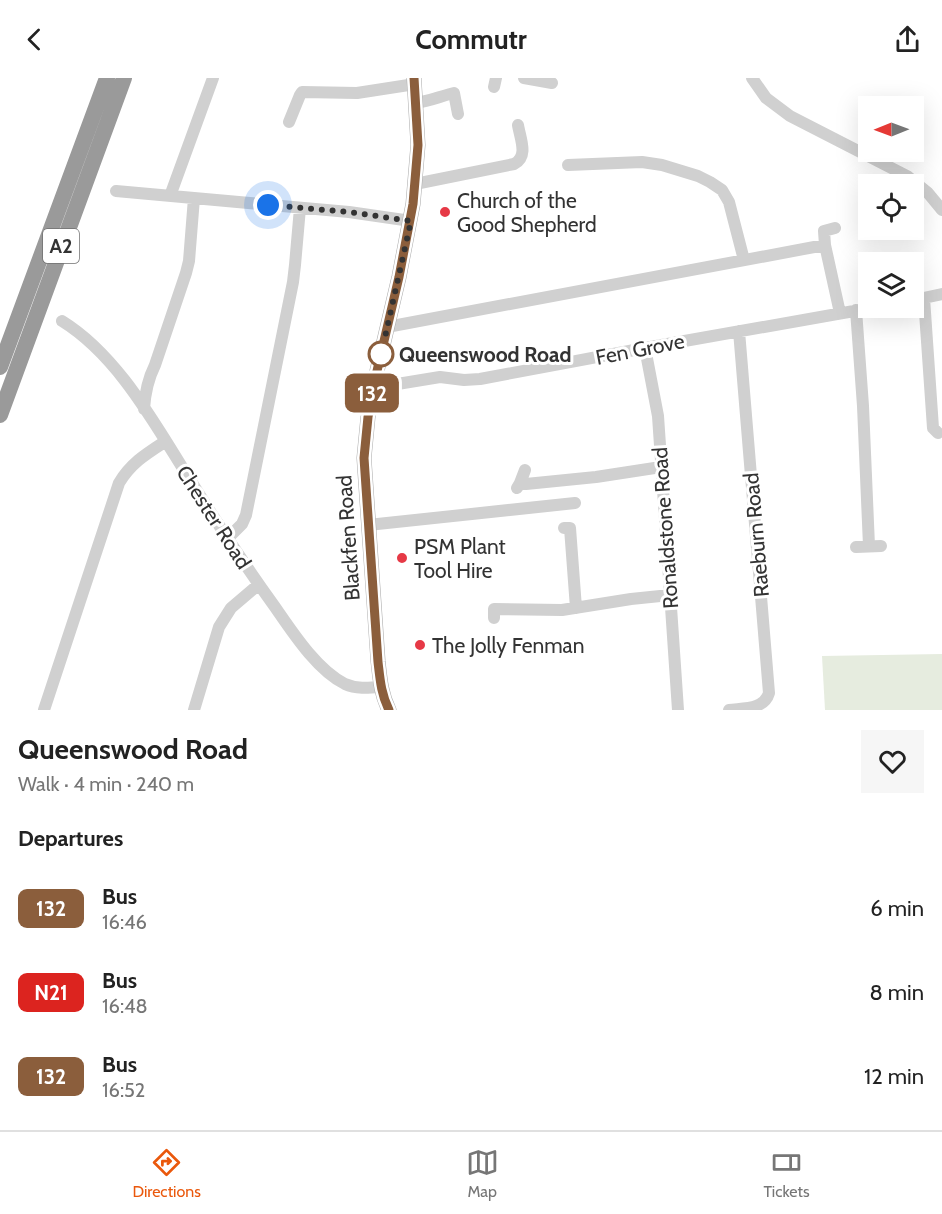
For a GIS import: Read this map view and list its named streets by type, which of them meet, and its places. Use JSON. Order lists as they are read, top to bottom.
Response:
{
  "streets": {
    "highway": ["A2"],
    "main road": ["Blackfen Road"],
    "street": [
      "Fen Grove",
      "Chester Road",
      "Ronaldstone Road",
      "Raeburn Road"
    ]
  },
  "crossings": [
    ["Fen Grove", "Ronaldstone Road"],
    ["Fen Grove", "Raeburn Road"],
    ["Fen Grove", "Blackfen Road"],
    ["Chester Road", "Blackfen Road"]
  ],
  "places": [
    "Church of the Good Shepherd",
    "Queenswood Road",
    "PSM Plant Tool Hire",
    "The Jolly Fenman"
  ],
  "lines": ["bus line 132"],
  "north": "left",
  "page": {
    "header": "Commutr",
    "on_map": "132",
    "heading": [
      ["Queenswood Road", "Walk · 4 min · 240 m"],
      "Departures"
    ],
    "list": [
      {
        "mark": "132",
        "name": "Bus",
        "note": "16:46",
        "value": "6 min"
      },
      {
        "mark": "N21",
        "name": "Bus",
        "note": "16:48",
        "value": "8 min"
      },
      {
        "mark": "132",
        "name": "Bus",
        "note": "16:52",
        "value": "12 min"
      }
    ],
    "tabs": ["Directions", "Map", "Tickets"]
  }
}
